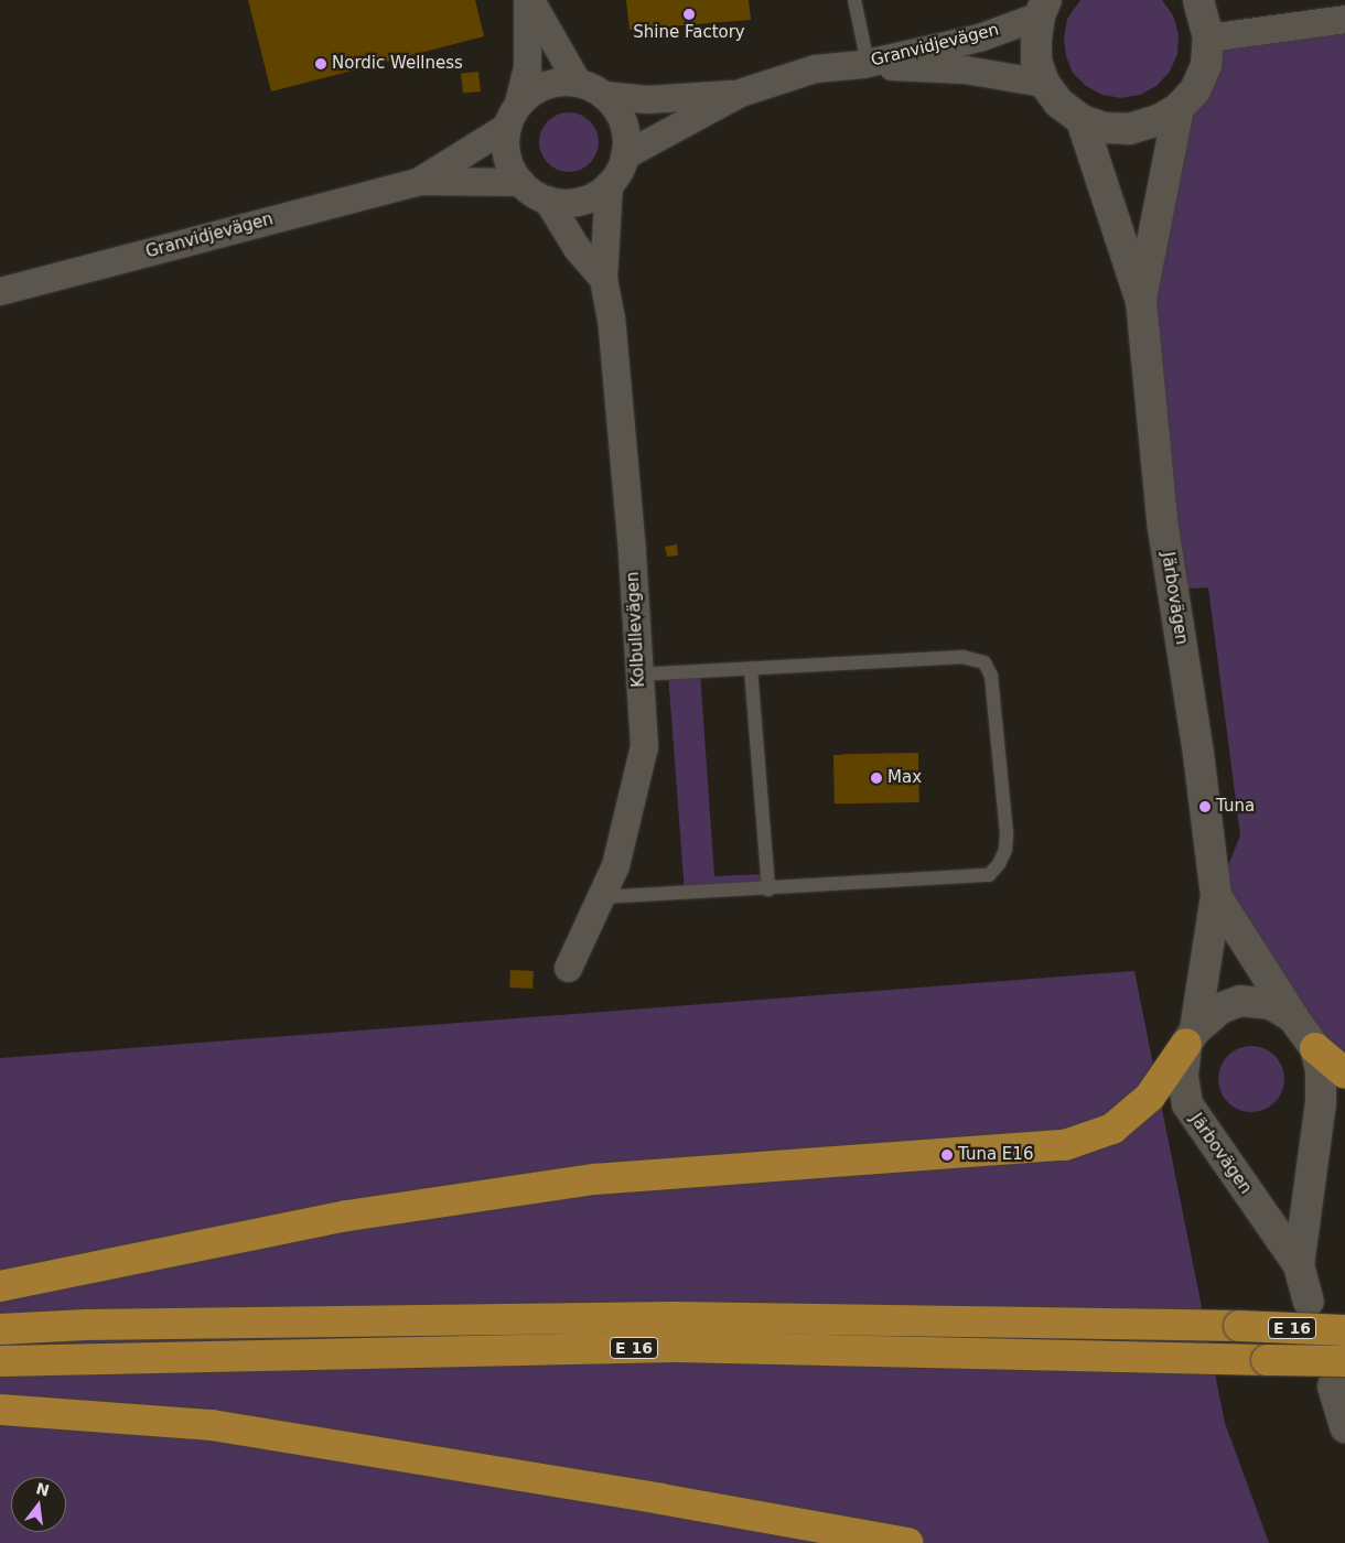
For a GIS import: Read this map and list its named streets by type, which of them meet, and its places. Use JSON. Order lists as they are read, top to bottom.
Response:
{
  "streets": {
    "highway": ["E 16"],
    "main road": ["Järbovägen"],
    "street": ["Granvidjevägen", "Kolbullevägen"]
  },
  "crossings": [
    ["Granvidjevägen", "Kolbullevägen"]
  ],
  "places": [
    "Shine Factory",
    "Nordic Wellness",
    "Max",
    "Tuna",
    "Tuna E16"
  ],
  "north": "top"
}
